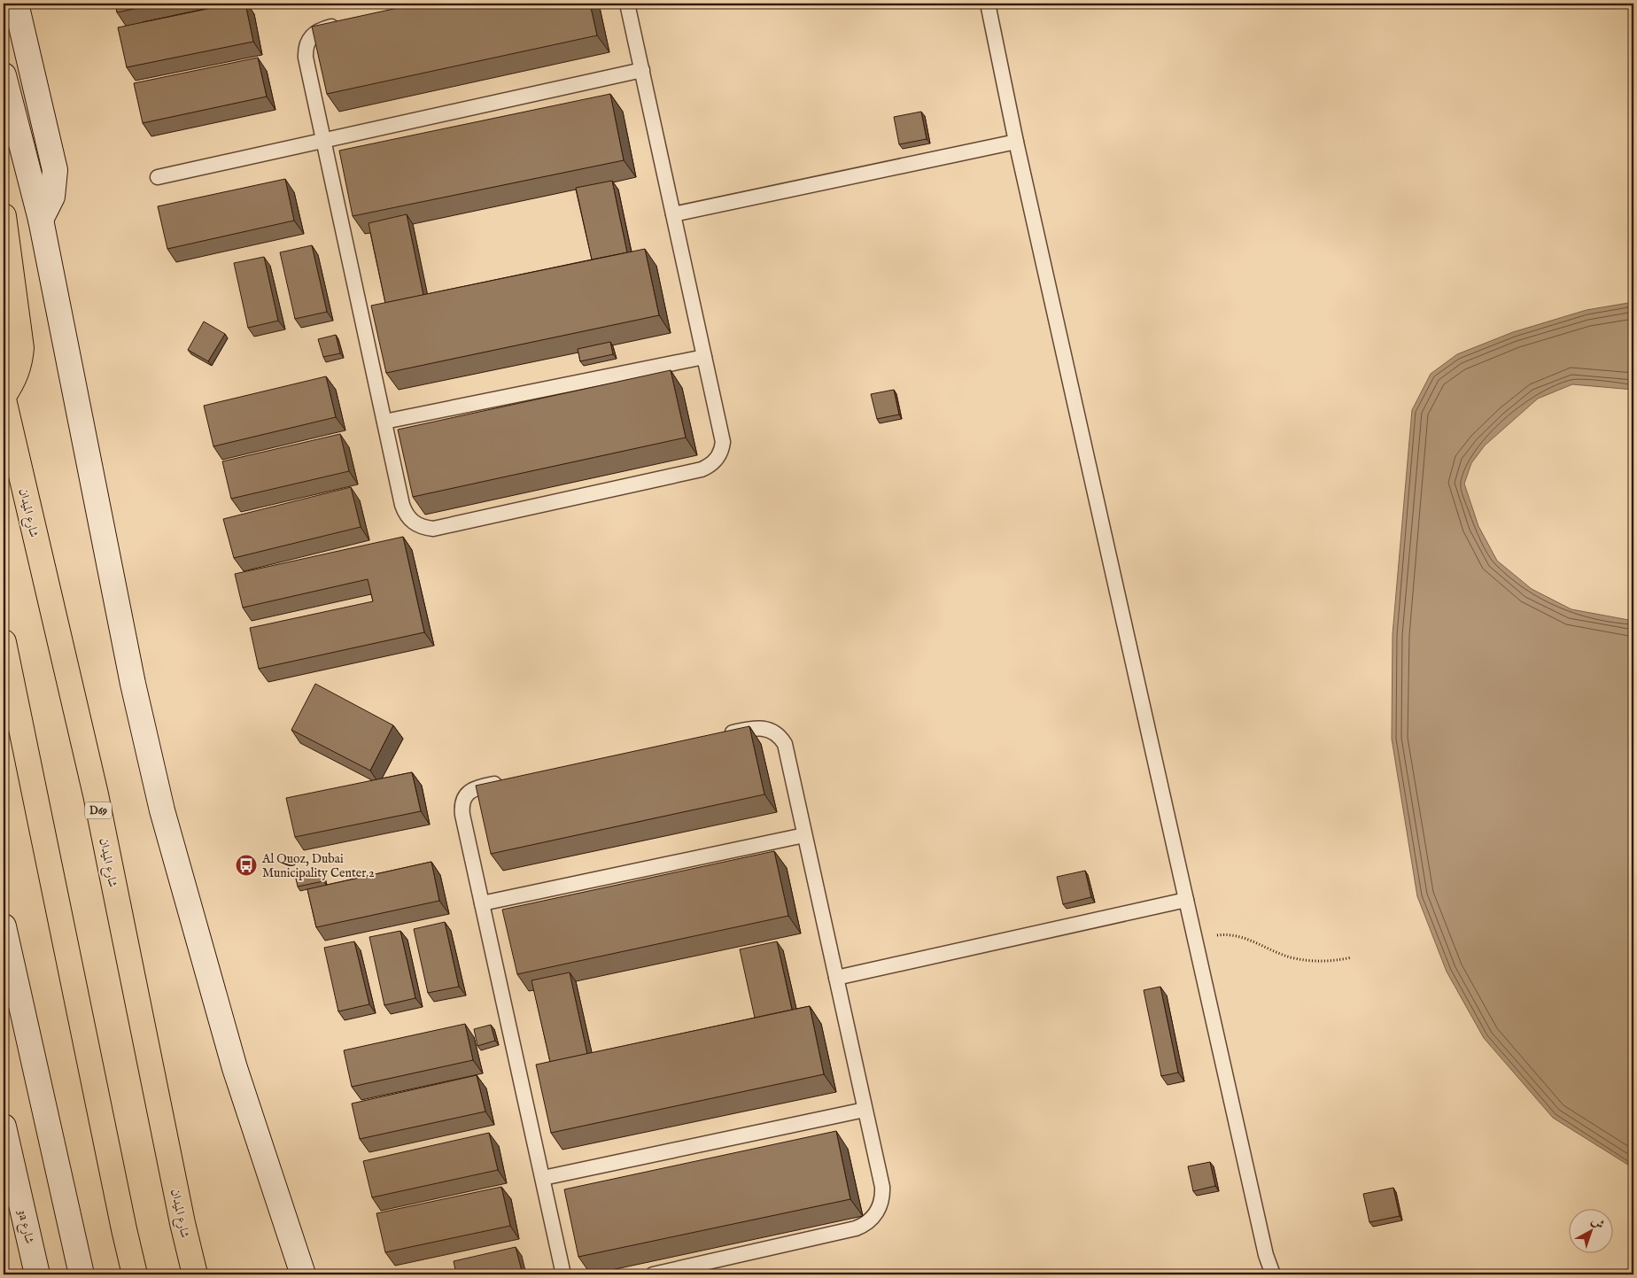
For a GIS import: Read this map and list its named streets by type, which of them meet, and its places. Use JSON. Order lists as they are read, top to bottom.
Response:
{
  "streets": {
    "main road": ["شارع الميدان", "D69", "3a شارع"]
  },
  "places": {
    "bus stop": ["Al Quoz, Dubai Municipality Center 2"]
  },
  "north": "top right"
}
